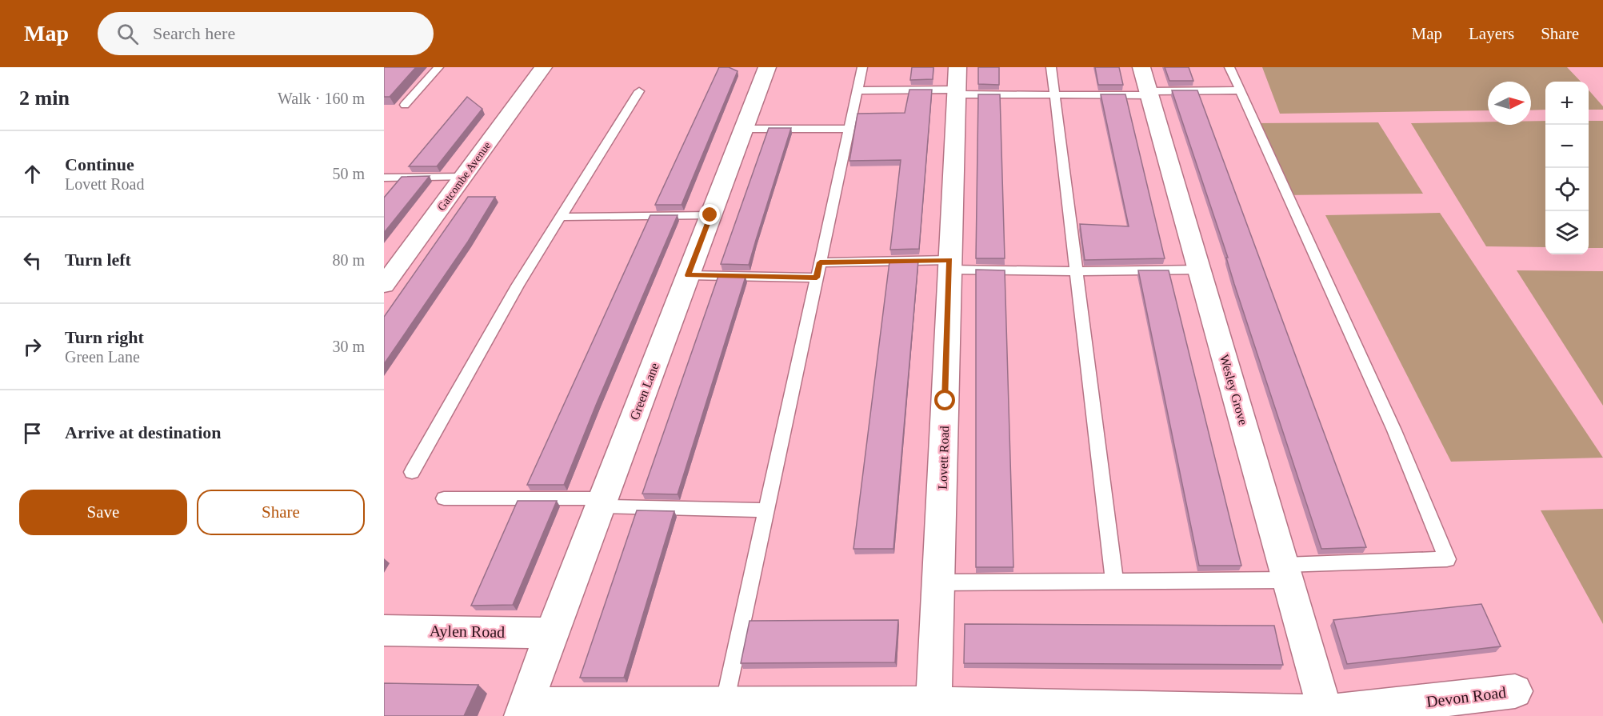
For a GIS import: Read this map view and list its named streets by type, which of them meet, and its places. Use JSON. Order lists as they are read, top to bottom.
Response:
{
  "streets": {
    "street": [
      "Gatcombe Avenue",
      "Wesley Grove",
      "Green Lane",
      "Lovett Road",
      "Aylen Road",
      "Devon Road"
    ]
  },
  "crossings": [
    ["Wesley Grove", "Devon Road"],
    ["Green Lane", "Aylen Road"],
    ["Green Lane", "Devon Road"],
    ["Lovett Road", "Devon Road"]
  ],
  "north": "right",
  "page": {
    "header": "Map",
    "search": "Search here",
    "nav": ["Map", "Layers", "Share"],
    "heading": ["2 min", "Walk · 160 m"],
    "map_buttons": ["+", "−"],
    "list": [
      ["Continue", "Lovett Road", "50 m"],
      ["Turn left", "80 m"],
      ["Turn right", "Green Lane", "30 m"],
      "Arrive at destination"
    ],
    "buttons": ["Save", "Share"]
  }
}
